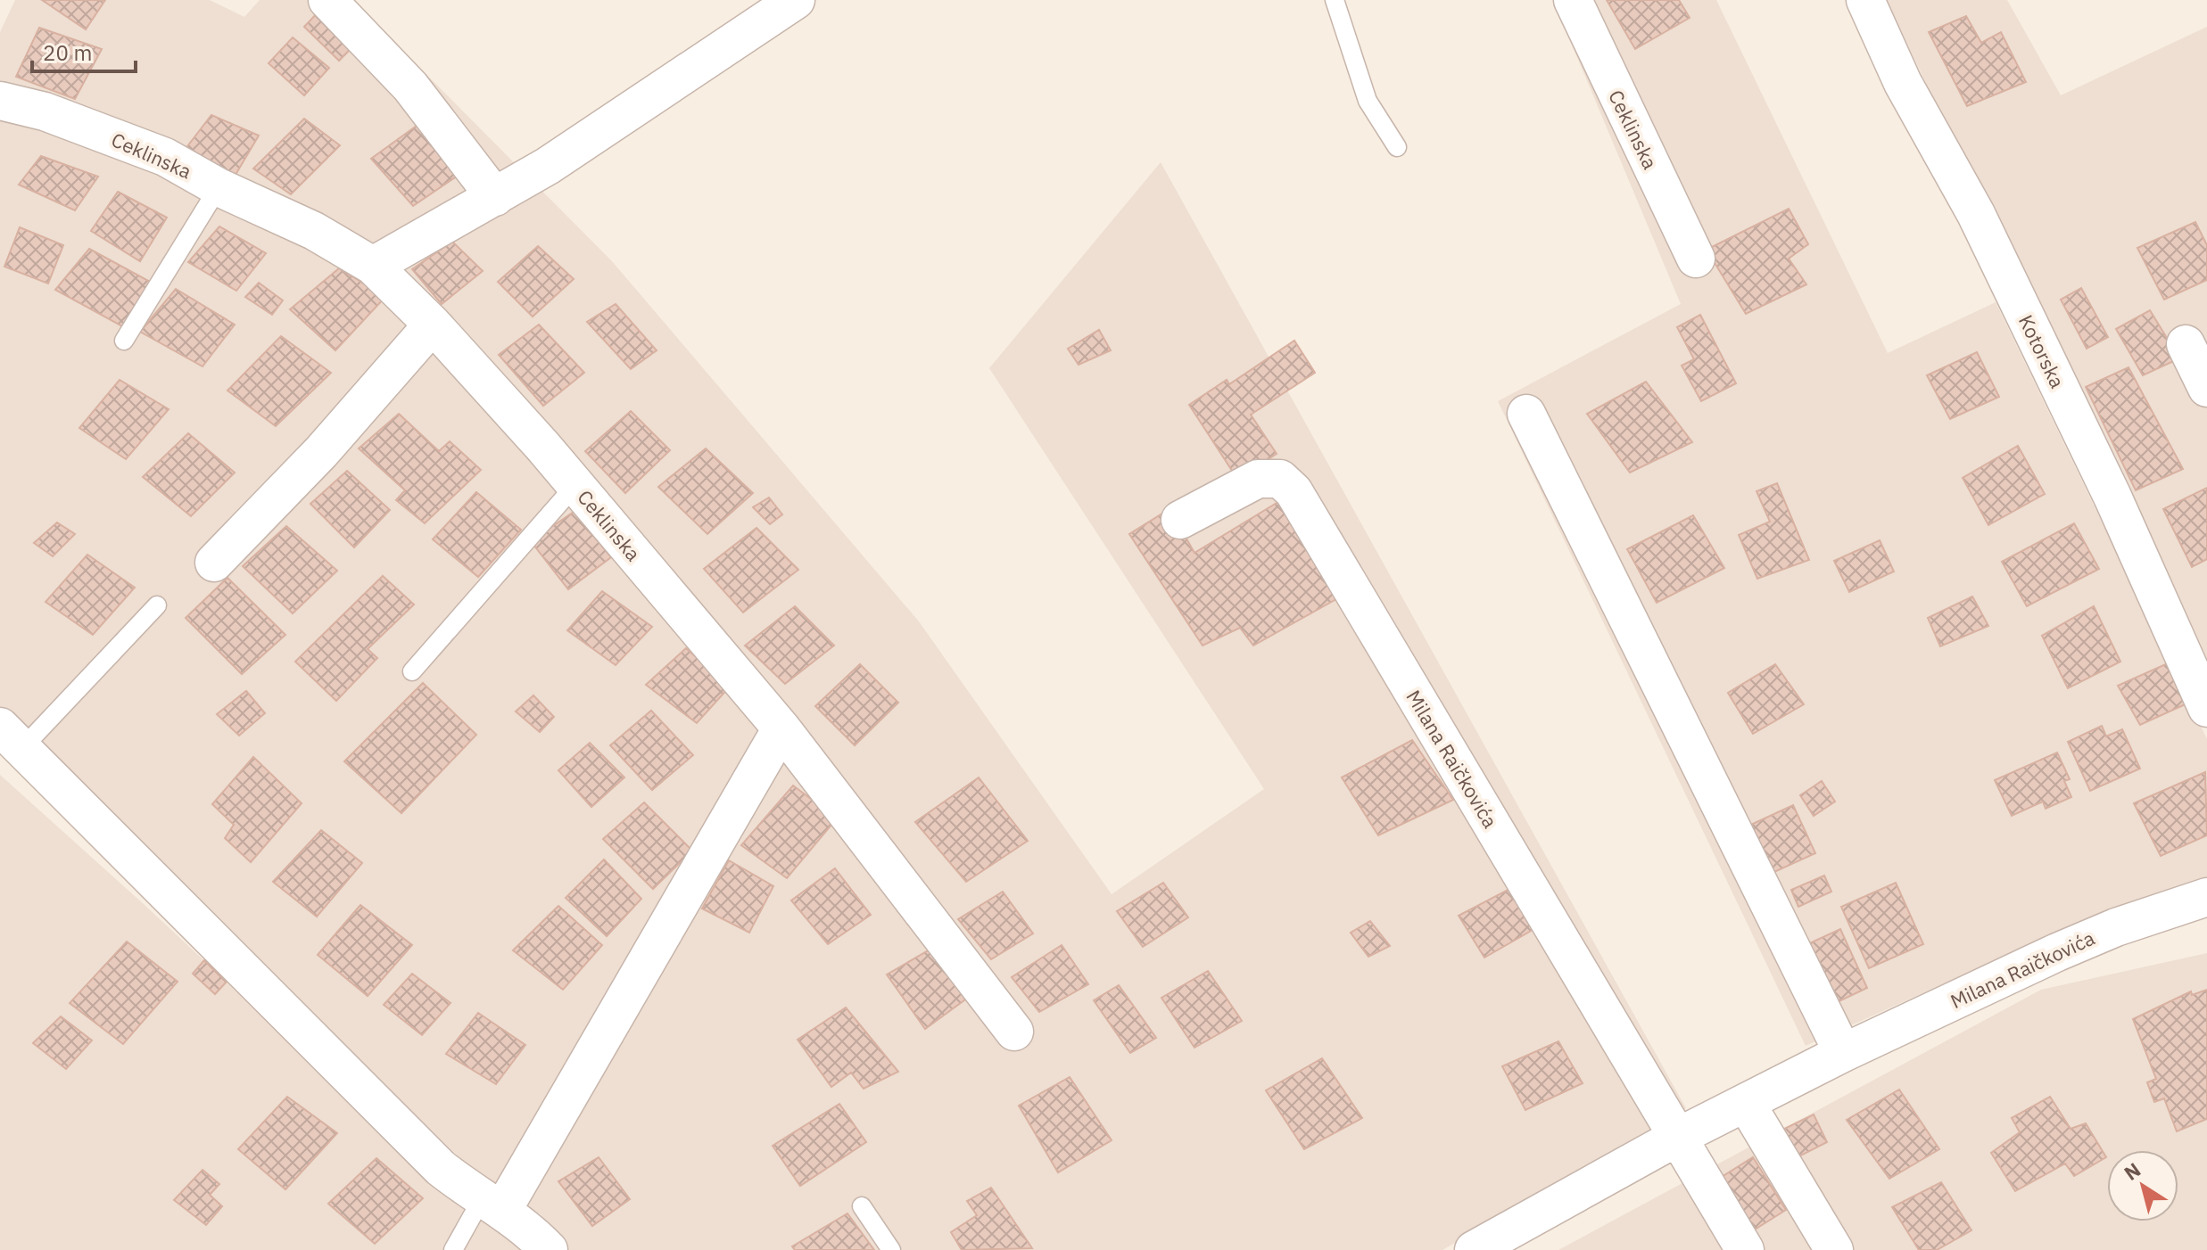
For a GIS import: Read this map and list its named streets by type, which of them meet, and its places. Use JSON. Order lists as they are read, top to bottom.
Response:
{
  "streets": {
    "street": ["Ceklinska", "Kotorska", "Milana Raičkovića"]
  },
  "scale_bar": "20 m",
  "north": "top left"
}
